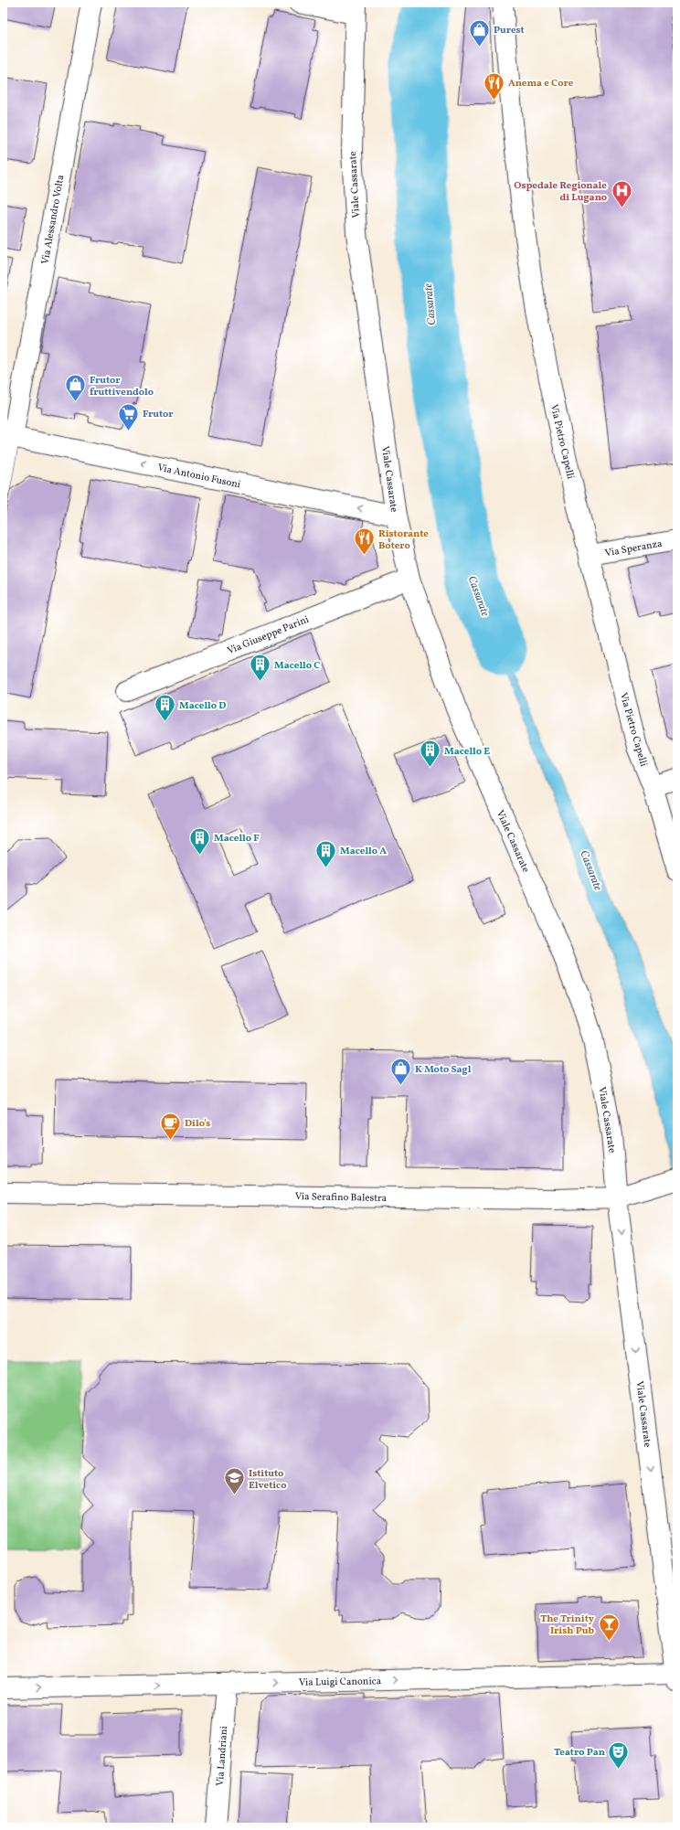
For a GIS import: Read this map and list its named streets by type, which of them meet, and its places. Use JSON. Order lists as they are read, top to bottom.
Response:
{
  "streets": {
    "street": [
      "Viale Cassarate",
      "Via Alessandro Volta",
      "Via Pietro Capelli",
      "Via Antonio Fusoni",
      "Via Speranza",
      "Via Giuseppe Parini",
      "Via Serafino Balestra",
      "Via Luigi Canonica",
      "Via Landriani"
    ]
  },
  "crossings": [
    ["Viale Cassarate", "Via Antonio Fusoni"],
    ["Viale Cassarate", "Via Giuseppe Parini"],
    ["Viale Cassarate", "Via Serafino Balestra"],
    ["Viale Cassarate", "Via Luigi Canonica"],
    ["Via Alessandro Volta", "Via Antonio Fusoni"],
    ["Via Pietro Capelli", "Via Speranza"],
    ["Via Luigi Canonica", "Via Landriani"]
  ],
  "one_way": ["Via Antonio Fusoni", "Via Luigi Canonica"],
  "water": ["Cassarate"],
  "places": {
    "shop": ["Purest", "Frutor fruttivendolo", "K Moto Sagl"],
    "restaurant": ["Anema e Core", "Ristorante Botero"],
    "hospital": ["Ospedale Regionale di Lugano"],
    "supermarket": ["Frutor"],
    "building": [
      "Macello C",
      "Macello D",
      "Macello E",
      "Macello F",
      "Macello A"
    ],
    "cafe": ["Dilo's"],
    "school or university": ["Istituto Elvetico"],
    "bar": ["The Trinity Irish Pub"],
    "theatre": ["Teatro Pan"]
  }
}
